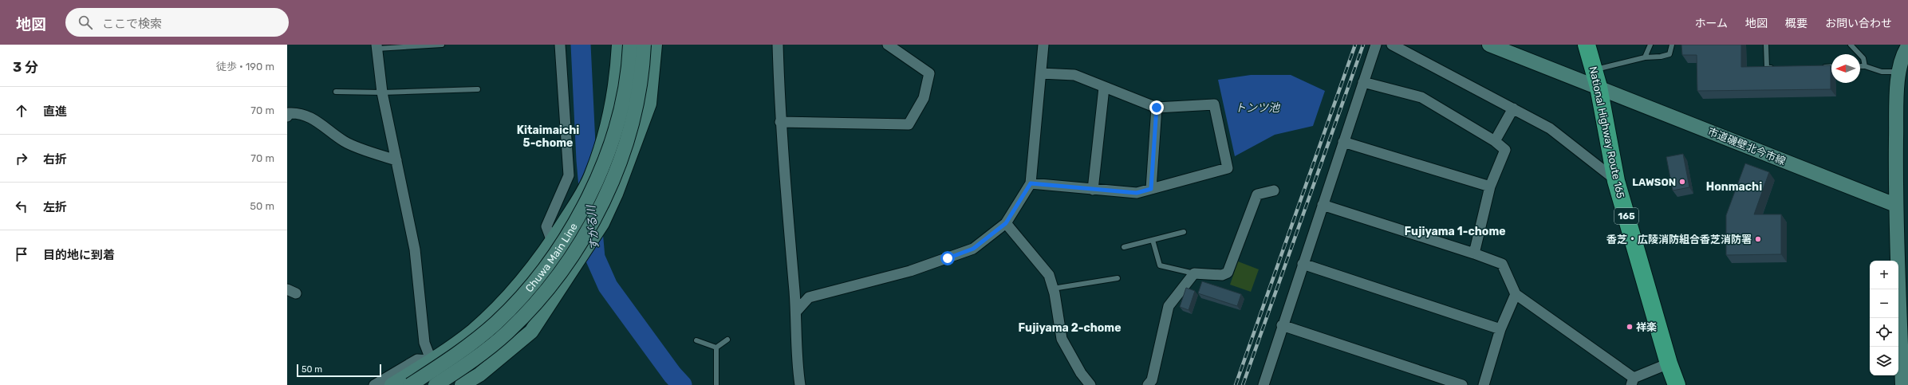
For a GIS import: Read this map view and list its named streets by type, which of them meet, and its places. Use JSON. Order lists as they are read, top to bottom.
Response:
{
  "streets": {
    "highway": ["National Highway Route 165", "165"],
    "main road": ["市道磯壁北今市線", "Chuwa Main Line"]
  },
  "crossings": [
    ["National Highway Route 165", "市道磯壁北今市線"]
  ],
  "districts": [
    "Kitaimaichi 5-chome",
    "Honmachi",
    "Fujiyama 1-chome",
    "Fujiyama 2-chome"
  ],
  "water": ["トンツ池", "すがる川"],
  "places": ["LAWSON", "香芝・広陵消防組合香芝消防署", "祥楽"],
  "scale_bar": "50 m",
  "north": "left",
  "page": {
    "header": "地図",
    "search": "ここで検索",
    "nav": [
      "ホーム",
      "地図",
      "概要",
      "お問い合わせ"
    ],
    "heading": ["3 分", "徒歩 · 190 m"],
    "list": [
      ["直進", "70 m"],
      ["右折", "70 m"],
      ["左折", "50 m"],
      "目的地に到着"
    ],
    "map_buttons": ["+", "−"],
    "scale": "50 m"
  }
}
